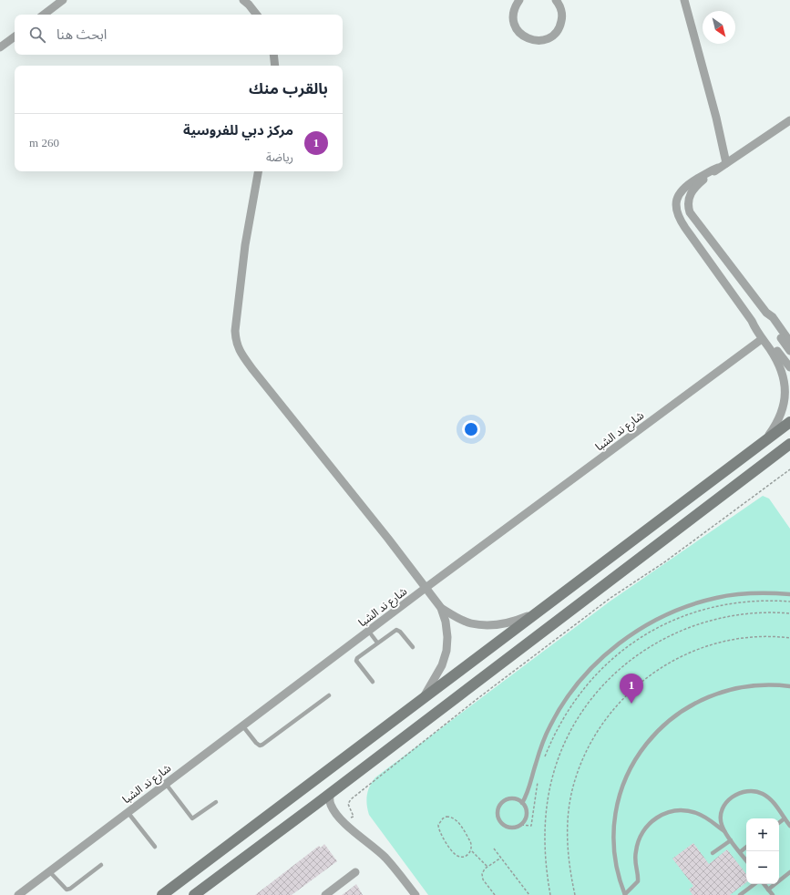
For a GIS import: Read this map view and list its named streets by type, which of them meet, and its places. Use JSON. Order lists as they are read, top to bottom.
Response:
{
  "streets": {
    "street": ["شارع ند الشبا"]
  },
  "north": "bottom right",
  "page": {
    "search": "ابحث هنا",
    "heading": "بالقرب منك",
    "list": [
      {
        "mark": "1",
        "name": "مركز دبي للفروسية",
        "note": "رياضة",
        "value": "260 m"
      }
    ],
    "pins": "1",
    "map_buttons": ["+", "−"]
  }
}
